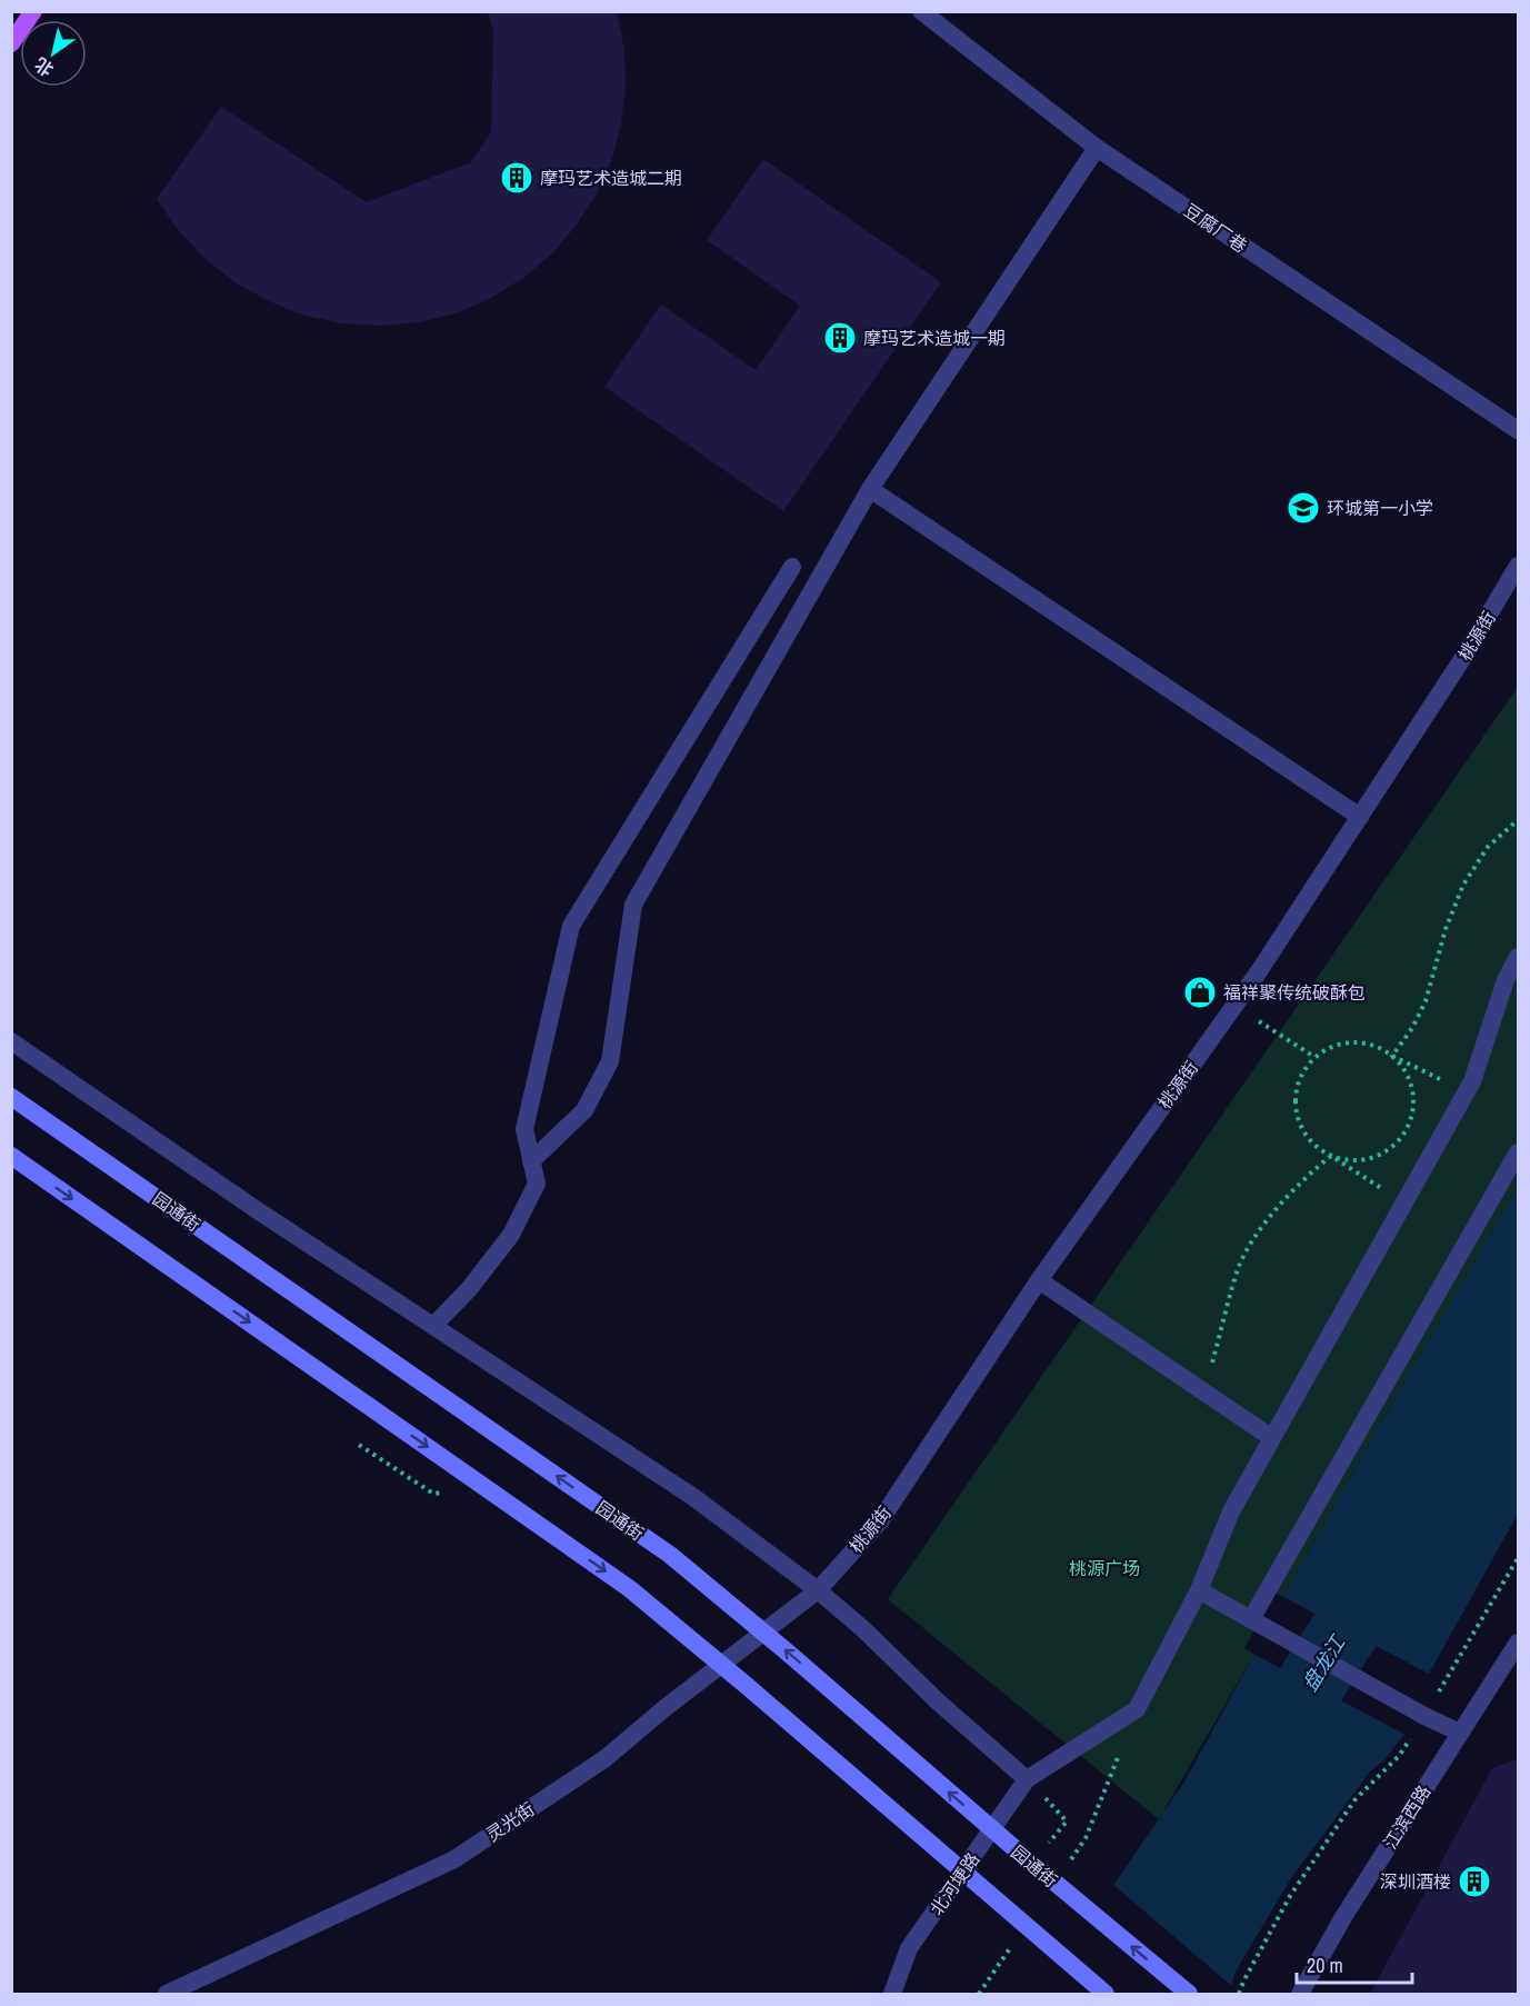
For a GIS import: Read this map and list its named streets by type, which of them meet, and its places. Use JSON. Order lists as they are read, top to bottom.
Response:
{
  "streets": {
    "main road": ["园通街"],
    "street": [
      "豆腐厂巷",
      "桃源街",
      "江滨西路",
      "灵光街",
      "北河埂路"
    ]
  },
  "crossings": [
    ["桃源街", "灵光街"]
  ],
  "water": ["盘龙江"],
  "parks": ["桃源广场"],
  "places": {
    "building": ["摩玛艺术造城二期", "摩玛艺术造城一期", "深圳酒楼"],
    "school or university": ["环城第一小学"],
    "shop": ["福祥聚传统破酥包"]
  },
  "scale_bar": "20 m",
  "north": "bottom left"
}
